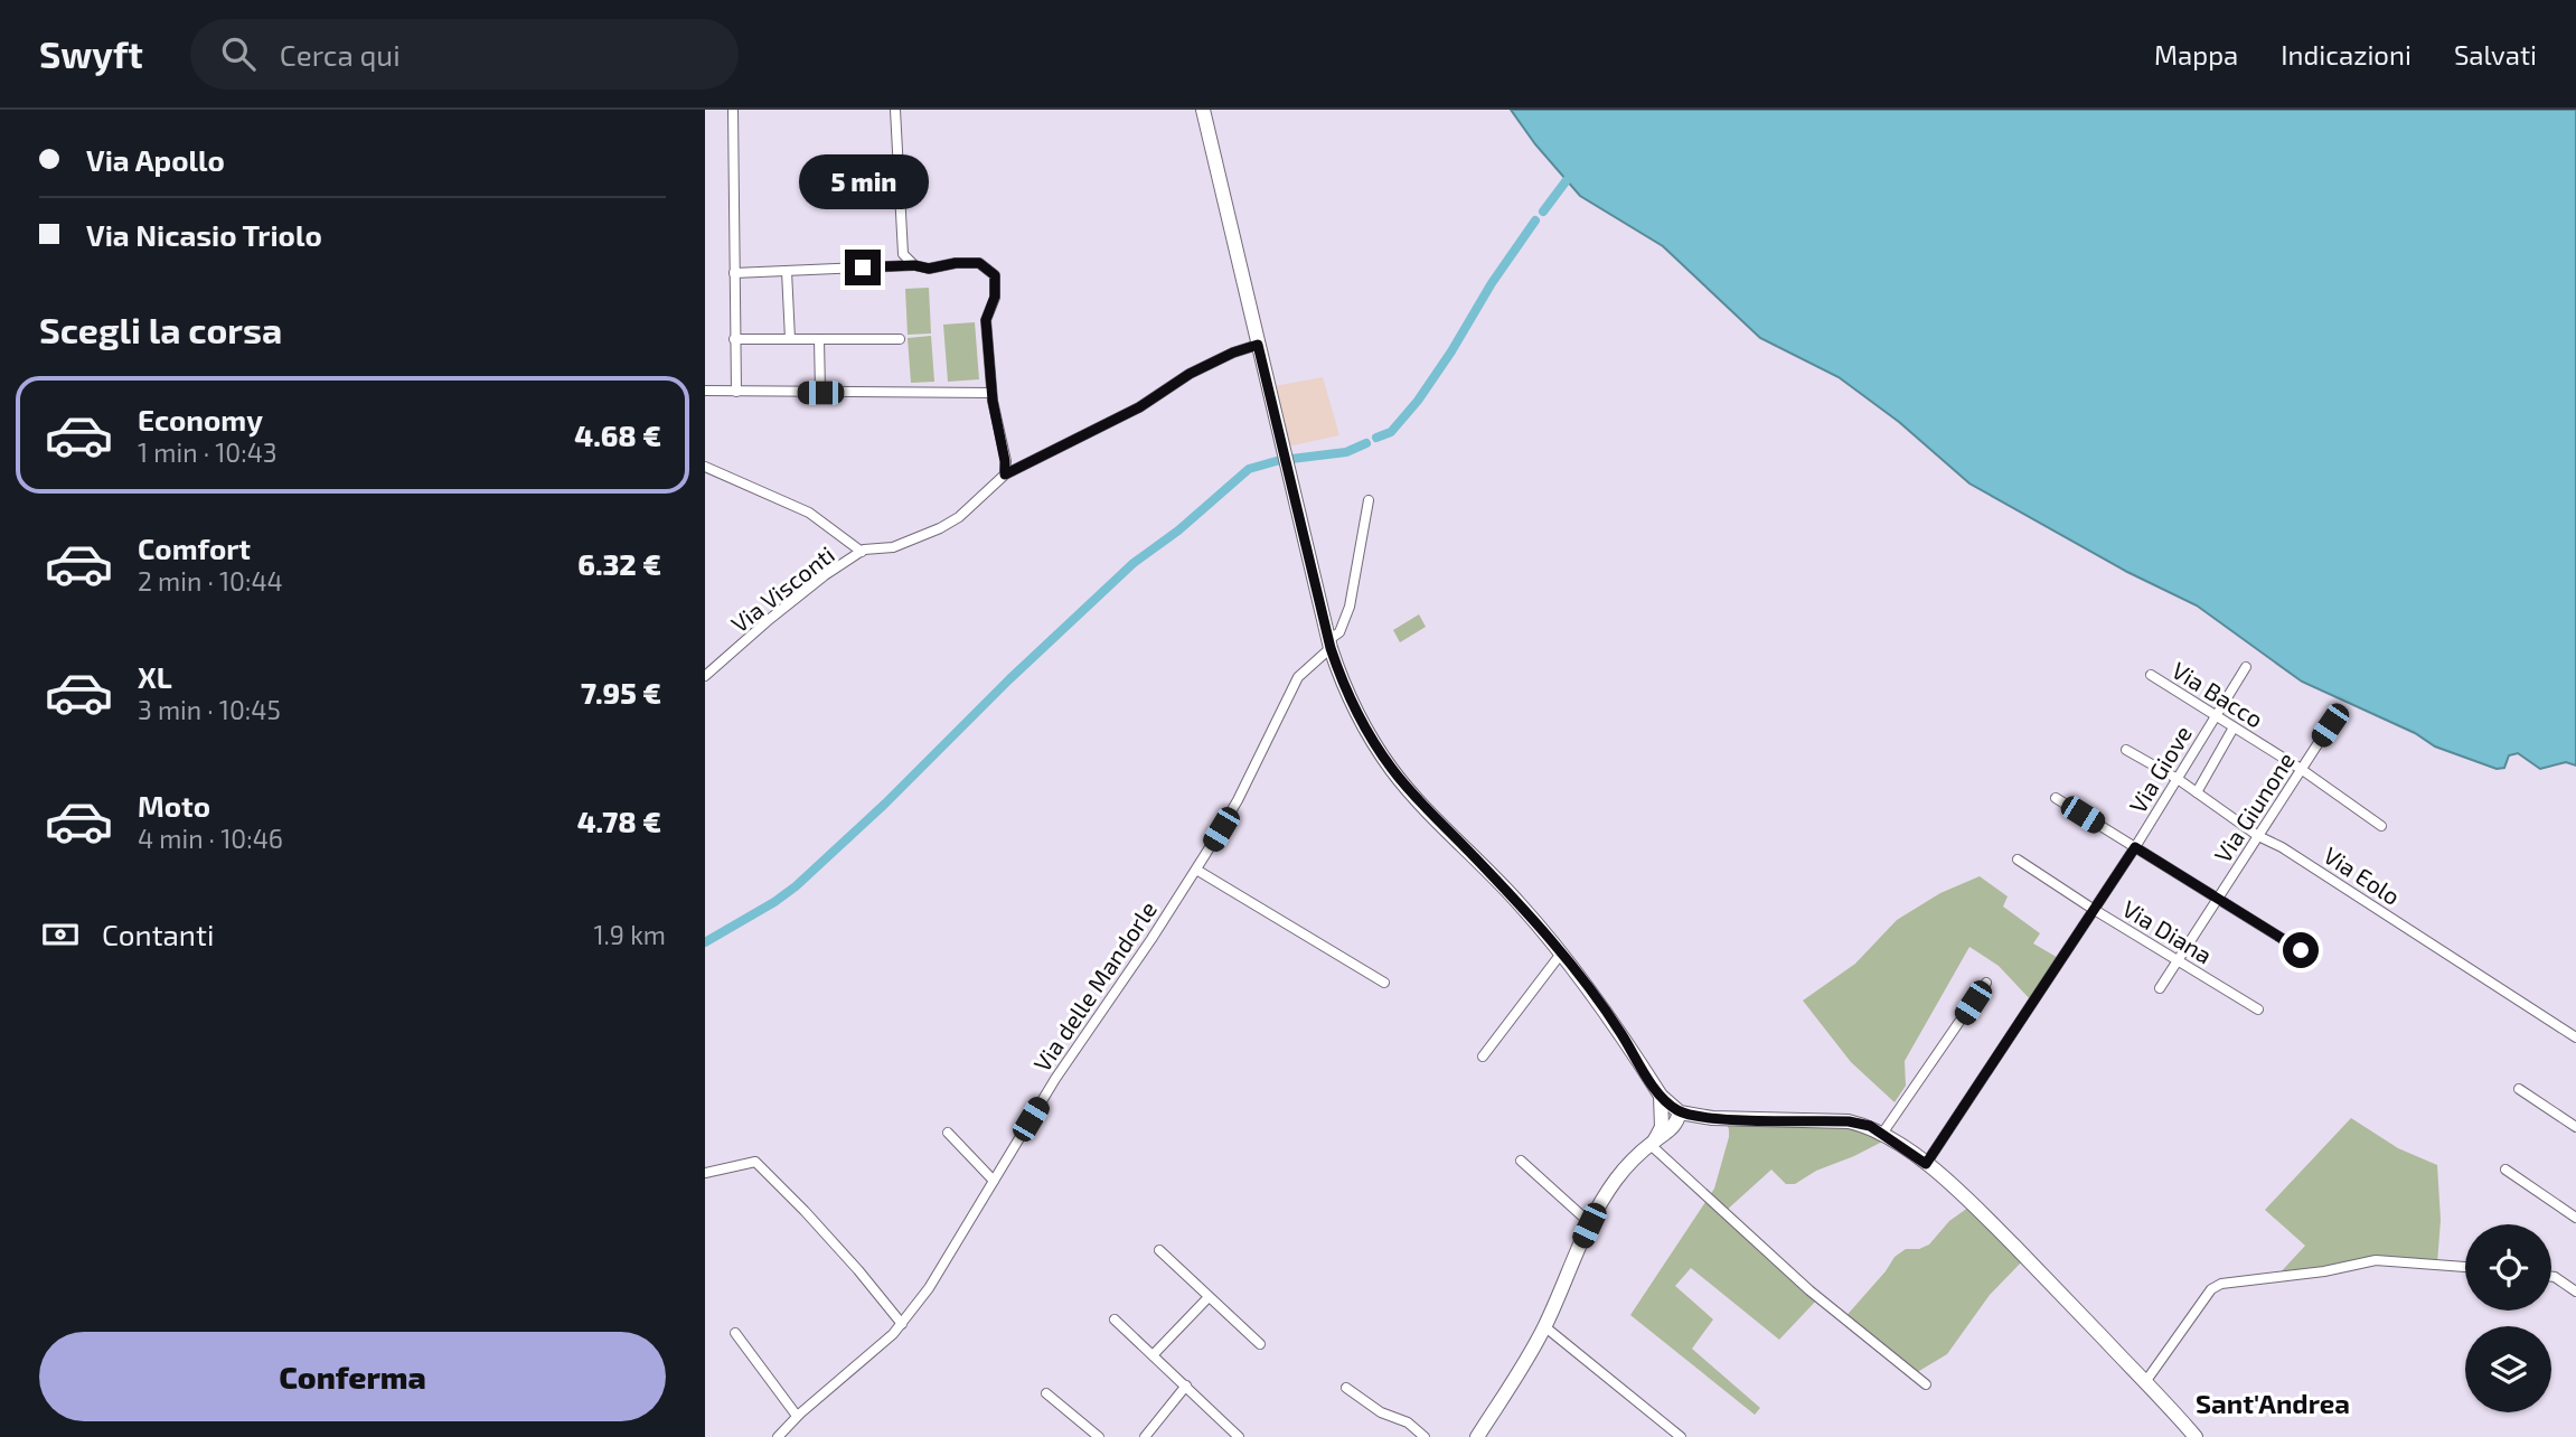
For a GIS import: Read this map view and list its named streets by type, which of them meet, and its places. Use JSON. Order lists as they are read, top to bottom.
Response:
{
  "streets": {
    "street": [
      "Via Visconti",
      "Via Bacco",
      "Via Giove",
      "Via Giunone",
      "Via Eolo",
      "Via Diana",
      "Via delle Mandorle"
    ]
  },
  "crossings": [
    ["Via Bacco", "Via Giove"],
    ["Via Bacco", "Via Giunone"],
    ["Via Giove", "Via Eolo"],
    ["Via Giove", "Via Diana"],
    ["Via Giunone", "Via Eolo"],
    ["Via Giunone", "Via Diana"]
  ],
  "districts": ["Sant'Andrea"],
  "page": {
    "header": "Swyft",
    "search": "Cerca qui",
    "nav": ["Mappa", "Indicazioni", "Salvati"],
    "banner": ["Via Apollo", "Via Nicasio Triolo"],
    "bubble": "5 min",
    "heading": "Scegli la corsa",
    "list": [
      {
        "name": "Economy",
        "note": "1 min · 10:43",
        "value": "4.68 €"
      },
      {
        "name": "Comfort",
        "note": "2 min · 10:44",
        "value": "6.32 €"
      },
      {
        "name": "XL",
        "note": "3 min · 10:45",
        "value": "7.95 €"
      },
      {
        "name": "Moto",
        "note": "4 min · 10:46",
        "value": "4.78 €"
      }
    ],
    "pay": ["Contanti", "1.9 km"],
    "buttons": "Conferma"
  }
}
